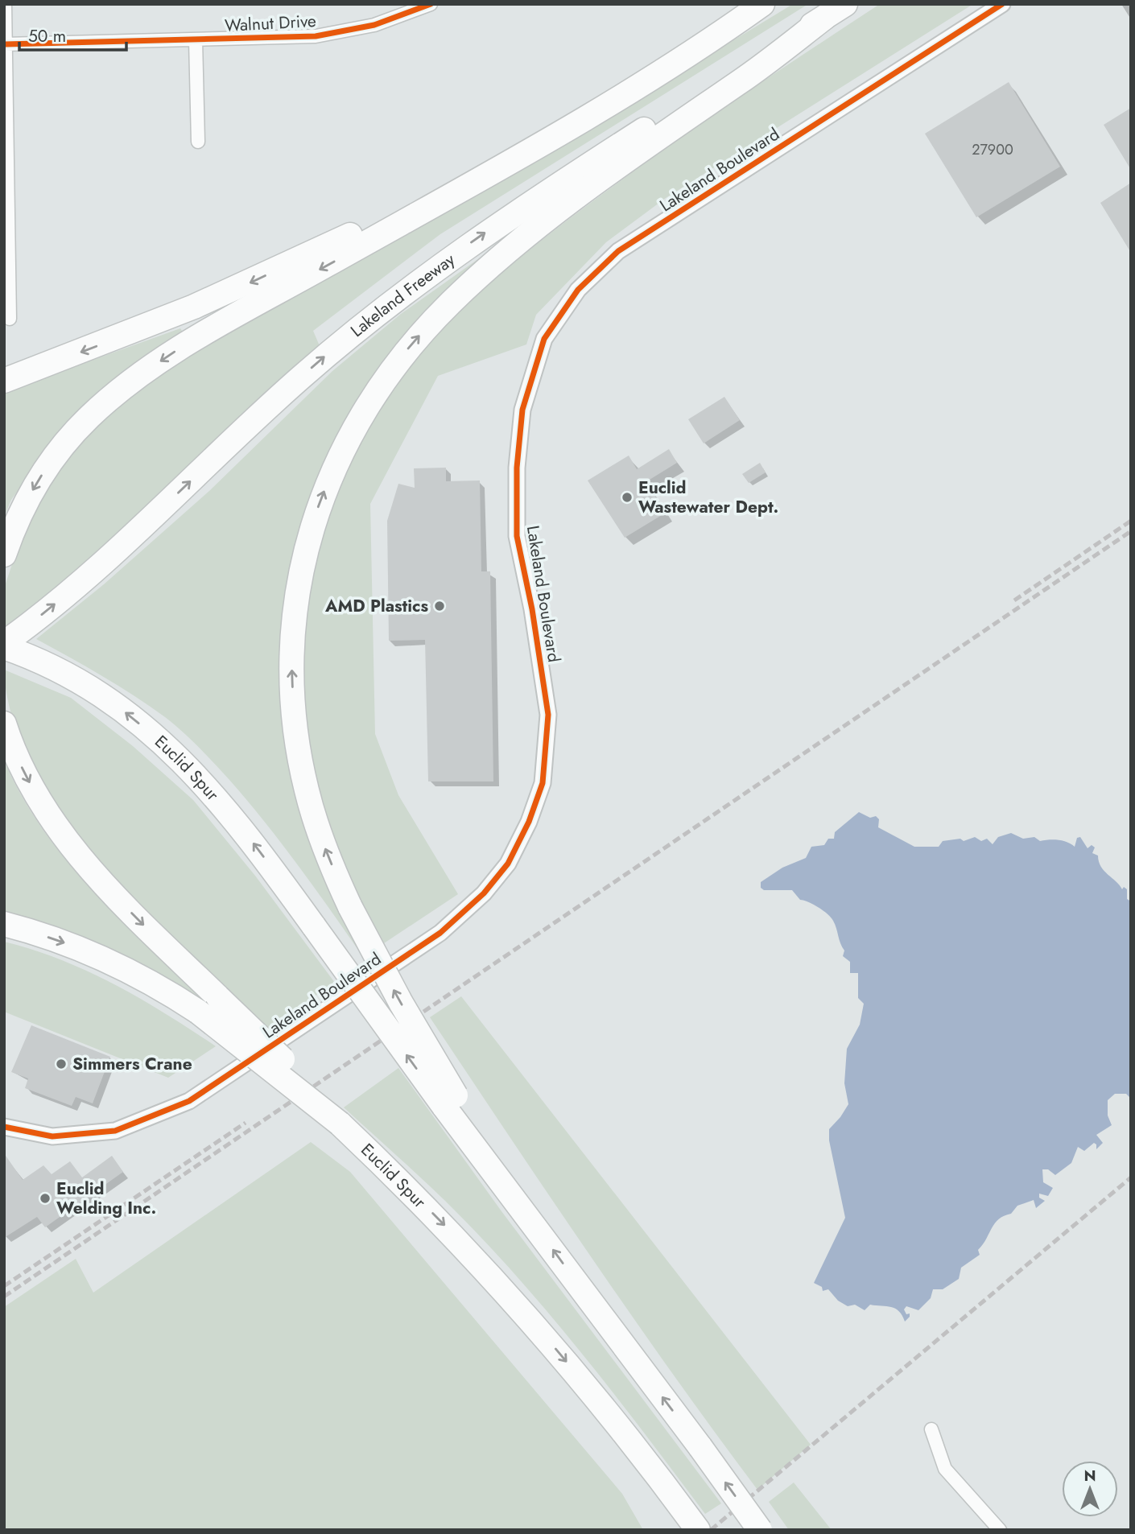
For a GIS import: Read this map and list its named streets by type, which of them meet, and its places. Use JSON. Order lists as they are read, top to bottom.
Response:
{
  "streets": {
    "highway": ["Lakeland Freeway", "Euclid Spur"],
    "street": ["Walnut Drive", "Lakeland Boulevard"]
  },
  "crossings": [
    ["Lakeland Freeway", "Euclid Spur"]
  ],
  "places": [
    "Euclid Wastewater Dept.",
    "AMD Plastics",
    "Simmers Crane",
    "Euclid Welding Inc."
  ],
  "house_numbers": ["27900"],
  "scale_bar": "50 m",
  "north": "top"
}
